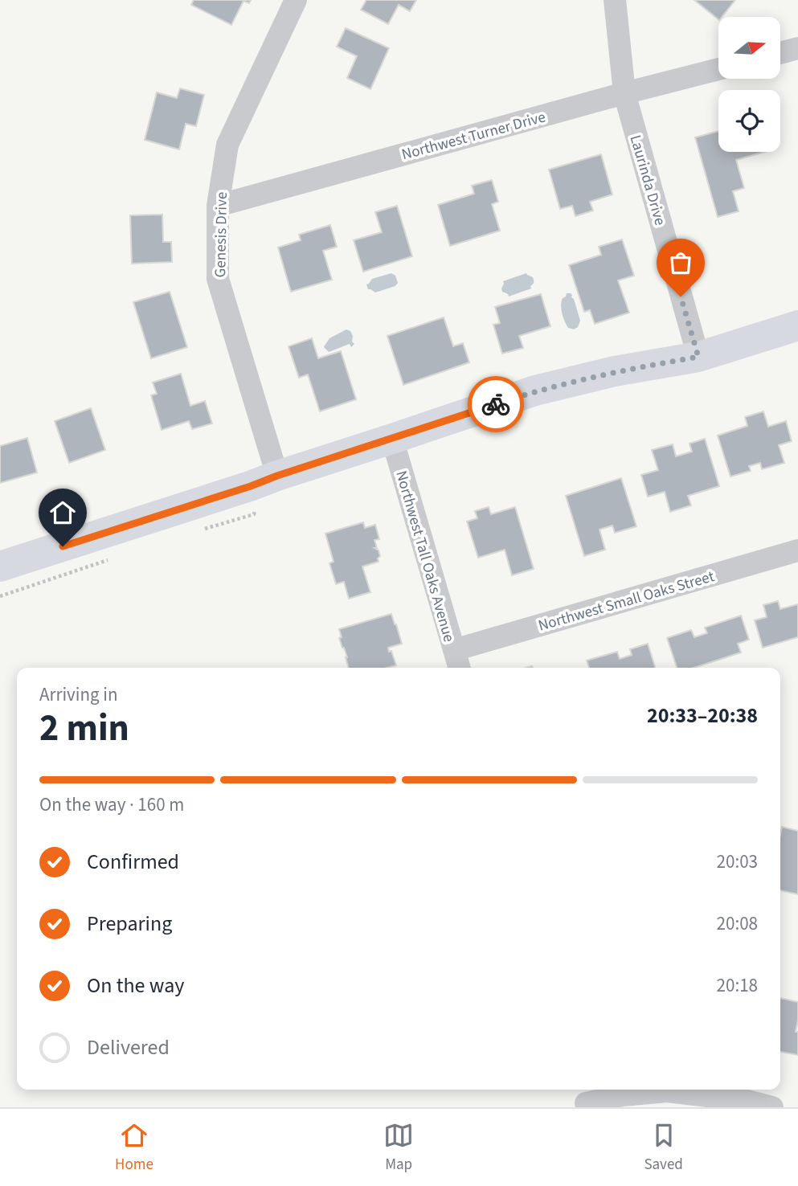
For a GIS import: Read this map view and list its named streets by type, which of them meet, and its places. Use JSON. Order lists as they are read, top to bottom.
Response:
{
  "streets": {
    "street": [
      "Northwest Turner Drive",
      "Laurinda Drive",
      "Genesis Drive",
      "Northwest Tall Oaks Avenue",
      "Northwest Small Oaks Street"
    ]
  },
  "crossings": [
    ["Northwest Turner Drive", "Laurinda Drive"],
    ["Northwest Turner Drive", "Genesis Drive"],
    ["Northwest Tall Oaks Avenue", "Northwest Small Oaks Street"]
  ],
  "north": "right",
  "page": {
    "heading": ["2 min", "Arriving in", "20:33–20:38"],
    "bar": "On the way · 160 m",
    "list": [
      ["Confirmed", "20:03"],
      ["Preparing", "20:08"],
      ["On the way", "20:18"],
      "Delivered"
    ],
    "tabs": ["Home", "Map", "Saved"]
  }
}
